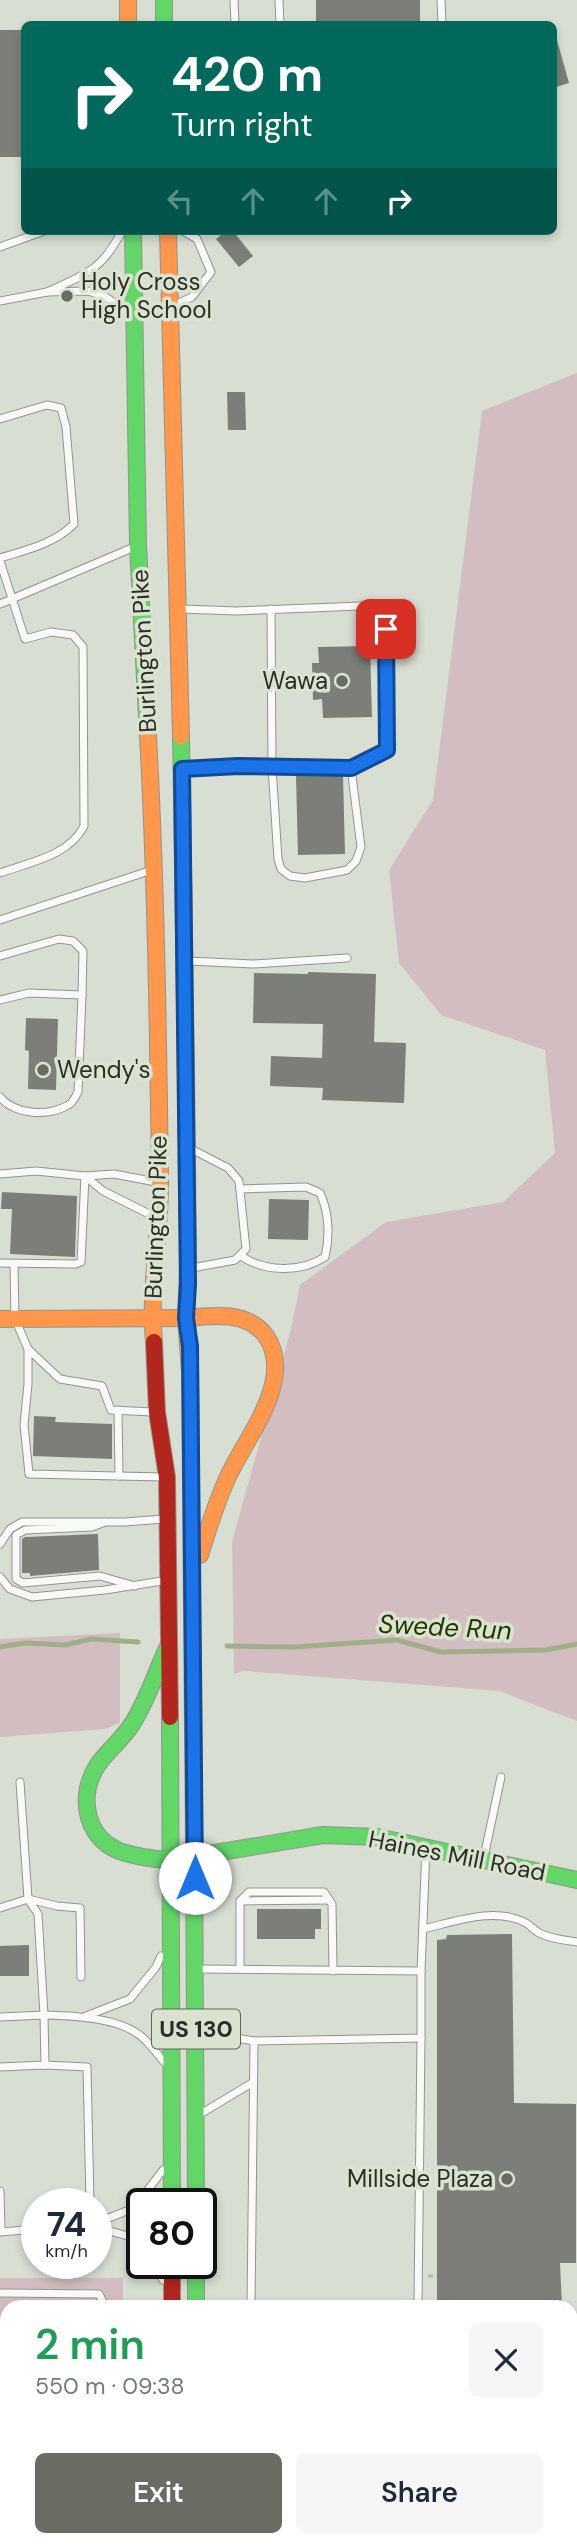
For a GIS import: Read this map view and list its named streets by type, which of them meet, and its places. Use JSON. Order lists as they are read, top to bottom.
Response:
{
  "streets": {
    "main road": ["Burlington Pike", "Haines Mill Road", "US 130"]
  },
  "crossings": [
    ["Burlington Pike", "Haines Mill Road"]
  ],
  "water": ["Swede Run"],
  "places": [
    "Holy Cross High School",
    "Wawa",
    "Wendy's",
    "Millside Plaza"
  ],
  "page": {
    "turn": ["420 m", "Turn right"],
    "speed": "74 km/h",
    "limit": "80",
    "heading": ["2 min", "550 m · 09:38"],
    "buttons": ["Exit", "Share"]
  }
}
